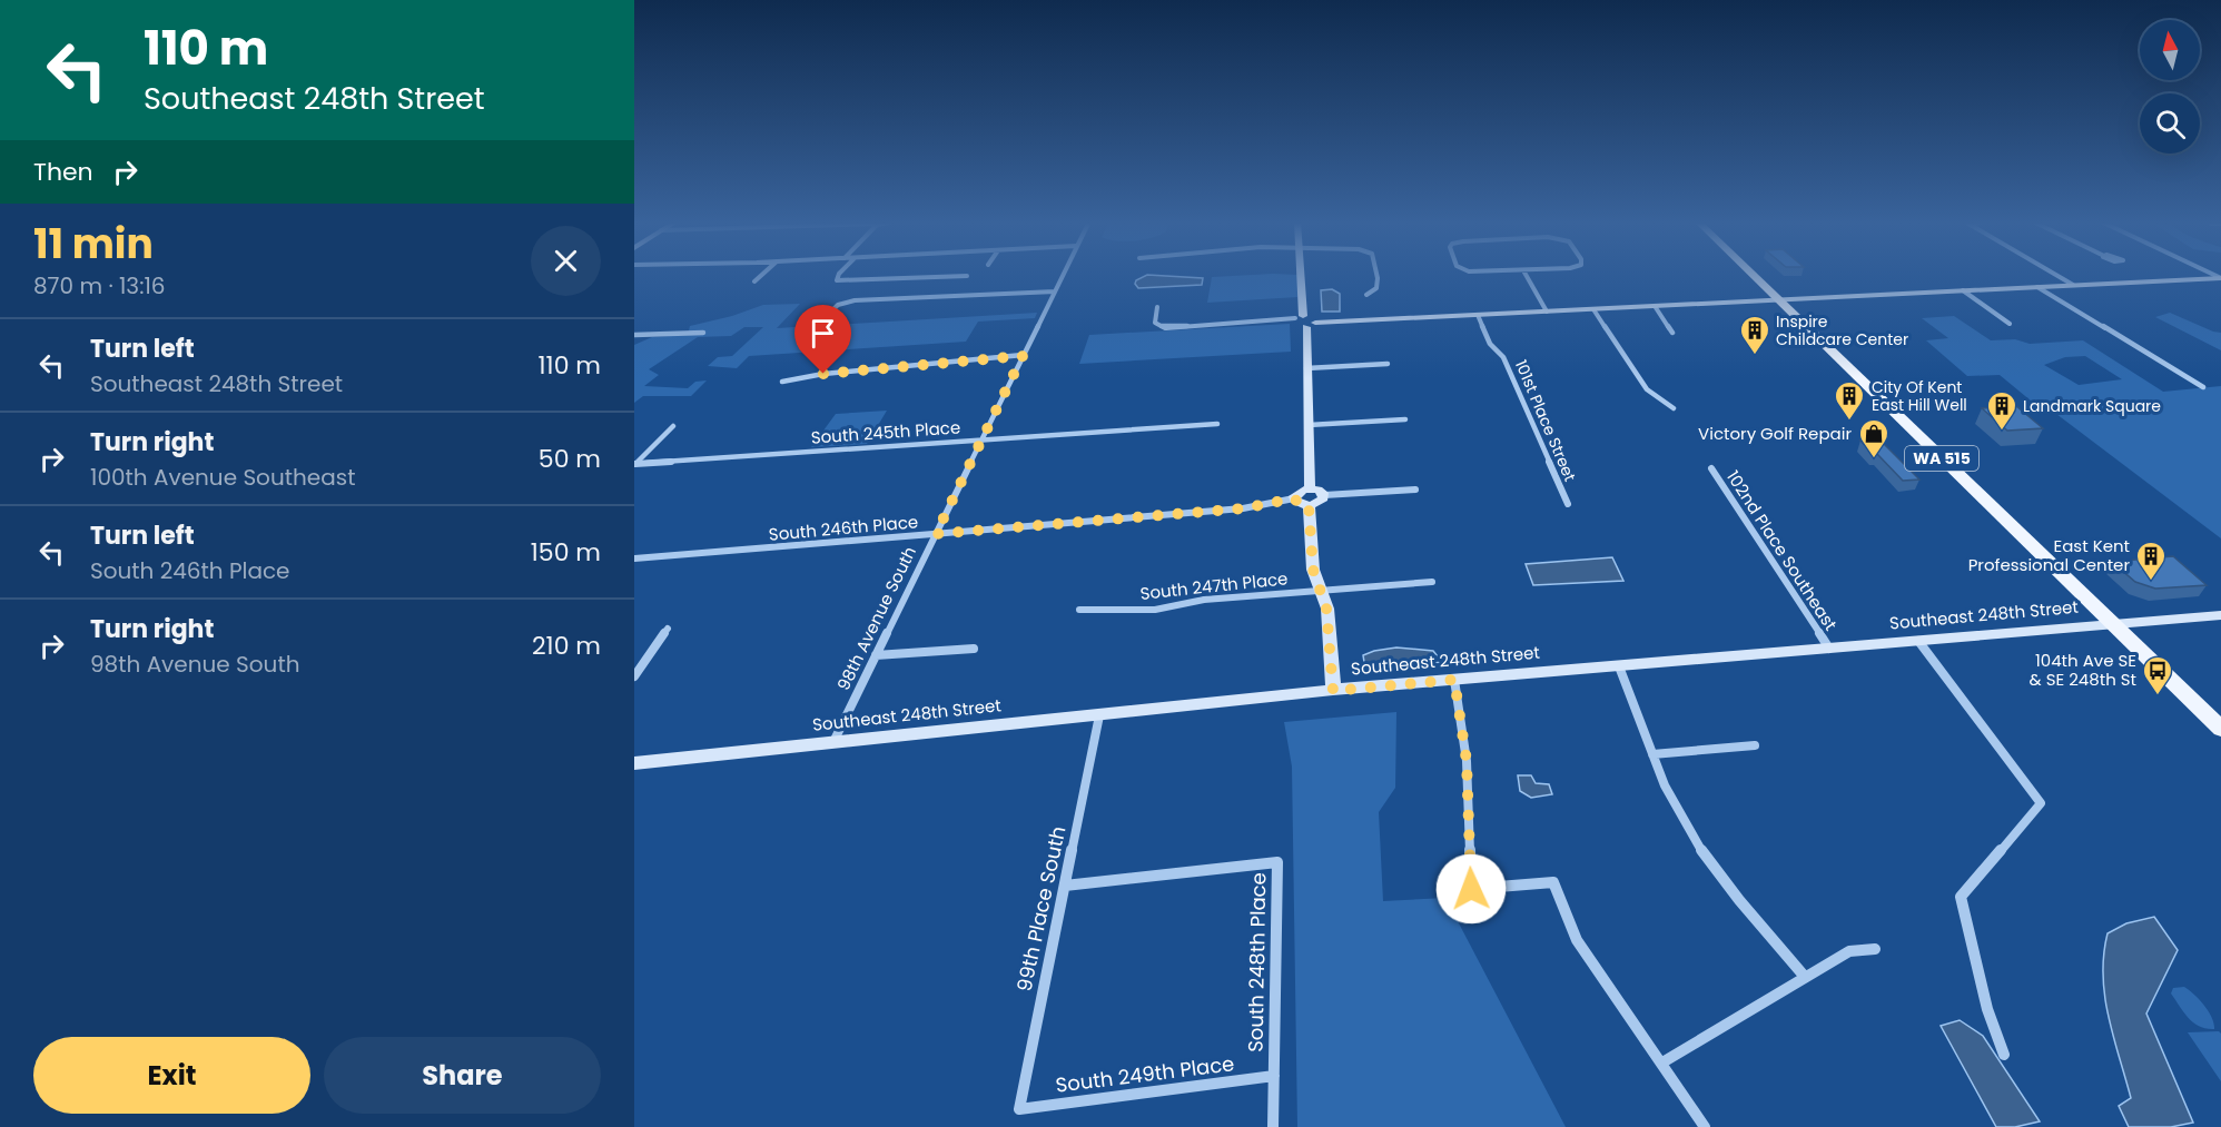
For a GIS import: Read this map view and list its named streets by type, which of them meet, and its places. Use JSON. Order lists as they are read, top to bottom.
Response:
{
  "streets": {
    "main road": ["WA 515"],
    "street": [
      "101st Place Street",
      "South 245th Place",
      "South 246th Place",
      "102nd Place Southeast",
      "South 247th Place",
      "Southeast 248th Street",
      "98th Avenue South",
      "99th Place South",
      "South 248th Place",
      "South 249th Place"
    ]
  },
  "crossings": [
    ["South 245th Place", "98th Avenue South"],
    ["WA 515", "Southeast 248th Street"],
    ["South 246th Place", "98th Avenue South"],
    ["102nd Place Southeast", "Southeast 248th Street"],
    ["Southeast 248th Street", "98th Avenue South"],
    ["Southeast 248th Street", "99th Place South"],
    ["99th Place South", "South 248th Place"],
    ["99th Place South", "South 249th Place"],
    ["South 248th Place", "South 249th Place"]
  ],
  "places": {
    "building": [
      "Inspire Childcare Center",
      "City Of Kent East Hill Well",
      "Landmark Square",
      "East Kent Professional Center"
    ],
    "shop": ["Victory Golf Repair"],
    "bus stop": ["104th Ave SE & SE 248th St"]
  },
  "north": "top",
  "page": {
    "turn": ["110 m", "Southeast 248th Street"],
    "then": "Then",
    "heading": ["11 min", "870 m · 13:16"],
    "list": [
      {
        "name": "Turn left",
        "note": "Southeast 248th Street",
        "value": "110 m"
      },
      {
        "name": "Turn right",
        "note": "100th Avenue Southeast",
        "value": "50 m"
      },
      {
        "name": "Turn left",
        "note": "South 246th Place",
        "value": "150 m"
      },
      {
        "name": "Turn right",
        "note": "98th Avenue South",
        "value": "210 m"
      }
    ],
    "buttons": ["Exit", "Share"]
  }
}
